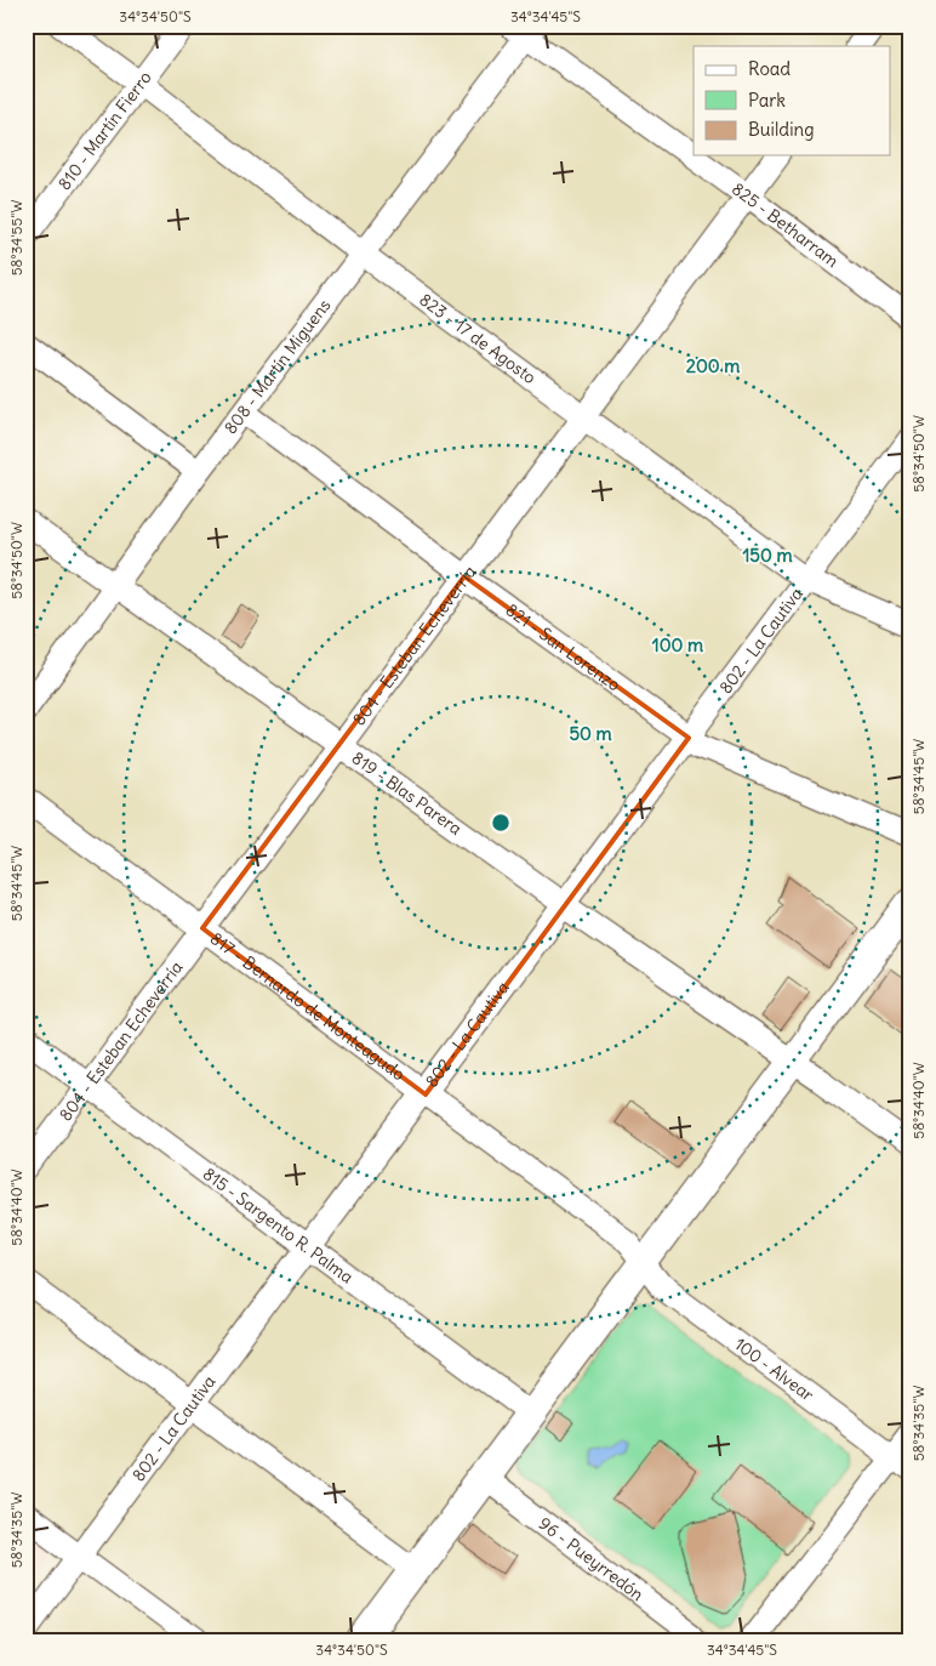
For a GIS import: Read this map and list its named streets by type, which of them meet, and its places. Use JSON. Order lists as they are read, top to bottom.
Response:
{
  "streets": {
    "street": [
      "810 - Martín Fierro",
      "825 - Betharram",
      "823 - 17 de Agosto",
      "808 - Martín Miguens",
      "802 - La Cautiva",
      "804 - Esteban Echeverría",
      "821 - San Lorenzo",
      "819 - Blas Parera",
      "817 - Bernardo de Monteagudo",
      "815 - Sargento R. Palma",
      "100 - Alvear",
      "96 - Pueyrredón"
    ]
  },
  "crossings": [
    ["810 - Martín Fierro", "823 - 17 de Agosto"],
    ["825 - Betharram", "808 - Martín Miguens"],
    ["825 - Betharram", "804 - Esteban Echeverría"],
    ["823 - 17 de Agosto", "808 - Martín Miguens"],
    ["823 - 17 de Agosto", "802 - La Cautiva"],
    ["823 - 17 de Agosto", "804 - Esteban Echeverría"],
    ["808 - Martín Miguens", "821 - San Lorenzo"],
    ["808 - Martín Miguens", "819 - Blas Parera"],
    ["802 - La Cautiva", "821 - San Lorenzo"],
    ["802 - La Cautiva", "819 - Blas Parera"],
    ["802 - La Cautiva", "817 - Bernardo de Monteagudo"],
    ["802 - La Cautiva", "815 - Sargento R. Palma"],
    ["804 - Esteban Echeverría", "821 - San Lorenzo"],
    ["804 - Esteban Echeverría", "819 - Blas Parera"],
    ["804 - Esteban Echeverría", "817 - Bernardo de Monteagudo"],
    ["804 - Esteban Echeverría", "815 - Sargento R. Palma"],
    ["817 - Bernardo de Monteagudo", "100 - Alvear"]
  ],
  "legend": ["Road", "Park", "Building"],
  "coordinates": [
    "34°34'50\"S",
    "34°34'45\"S",
    "58°34'55\"W",
    "58°34'50\"W",
    "58°34'45\"W",
    "58°34'40\"W",
    "58°34'35\"W"
  ],
  "rings": [
    "200 m",
    "150 m",
    "100 m",
    "50 m"
  ]
}
